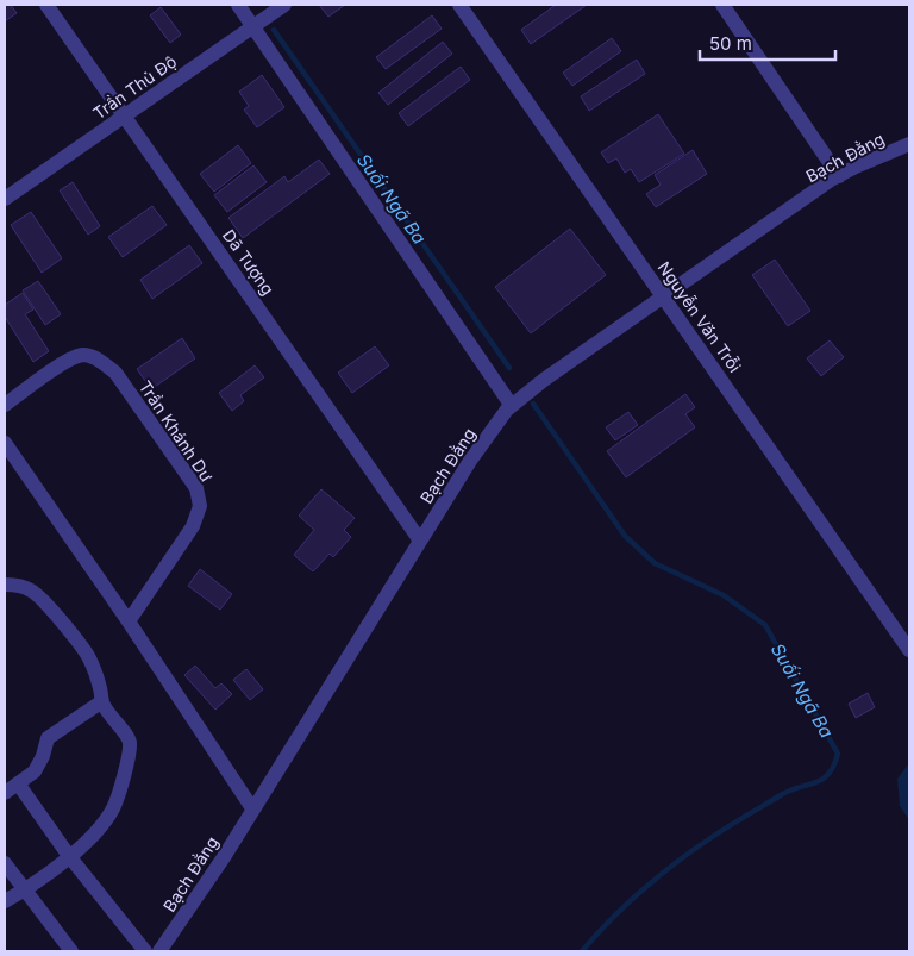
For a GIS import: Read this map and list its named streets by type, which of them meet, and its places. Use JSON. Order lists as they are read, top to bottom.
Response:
{
  "streets": {
    "street": [
      "Trần Thủ Độ",
      "Bạch Đằng",
      "Dã Tượng",
      "Nguyễn Văn Trỗi",
      "Trần Khánh Dư"
    ]
  },
  "crossings": [
    ["Trần Thủ Độ", "Dã Tượng"],
    ["Bạch Đằng", "Dã Tượng"],
    ["Bạch Đằng", "Nguyễn Văn Trỗi"]
  ],
  "water": ["Suối Ngã Ba"],
  "scale_bar": "50 m"
}
